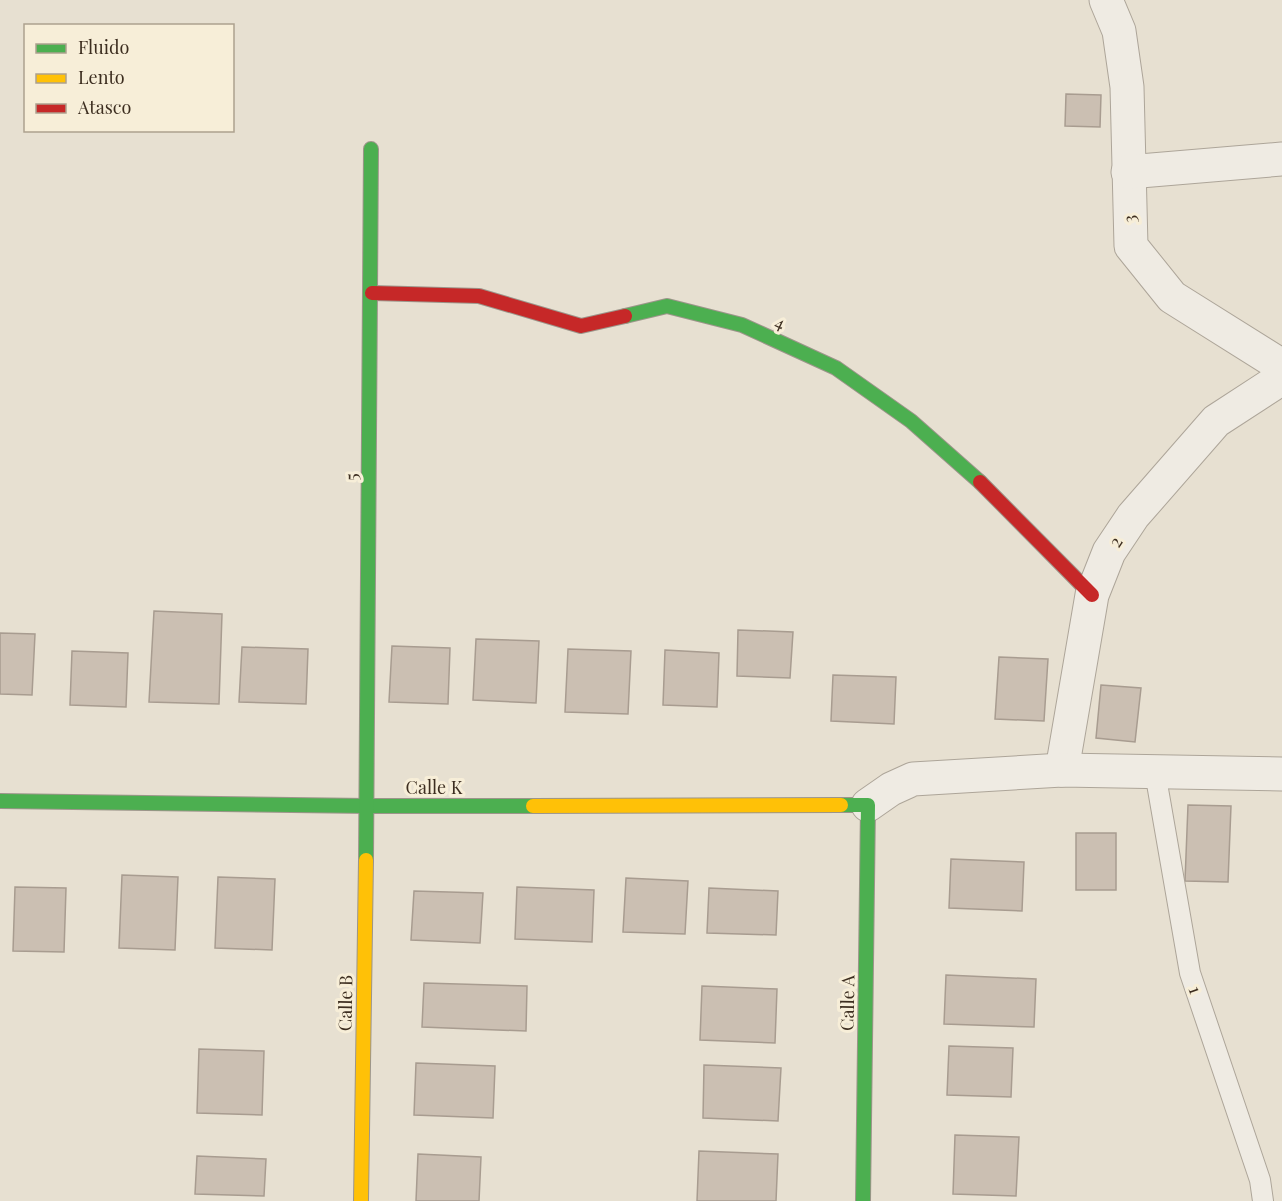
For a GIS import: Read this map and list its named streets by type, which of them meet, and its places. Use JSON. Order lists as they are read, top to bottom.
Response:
{
  "streets": {
    "street": [
      "3",
      "4",
      "5",
      "2",
      "Calle K",
      "Calle B",
      "Calle A"
    ],
    "lane": ["1"]
  },
  "crossings": [
    ["4", "5"],
    ["4", "2"],
    ["5", "Calle K"],
    ["5", "Calle B"],
    ["Calle K", "Calle B"],
    ["Calle K", "Calle A"]
  ],
  "legend": ["Fluido", "Lento", "Atasco"]
}
